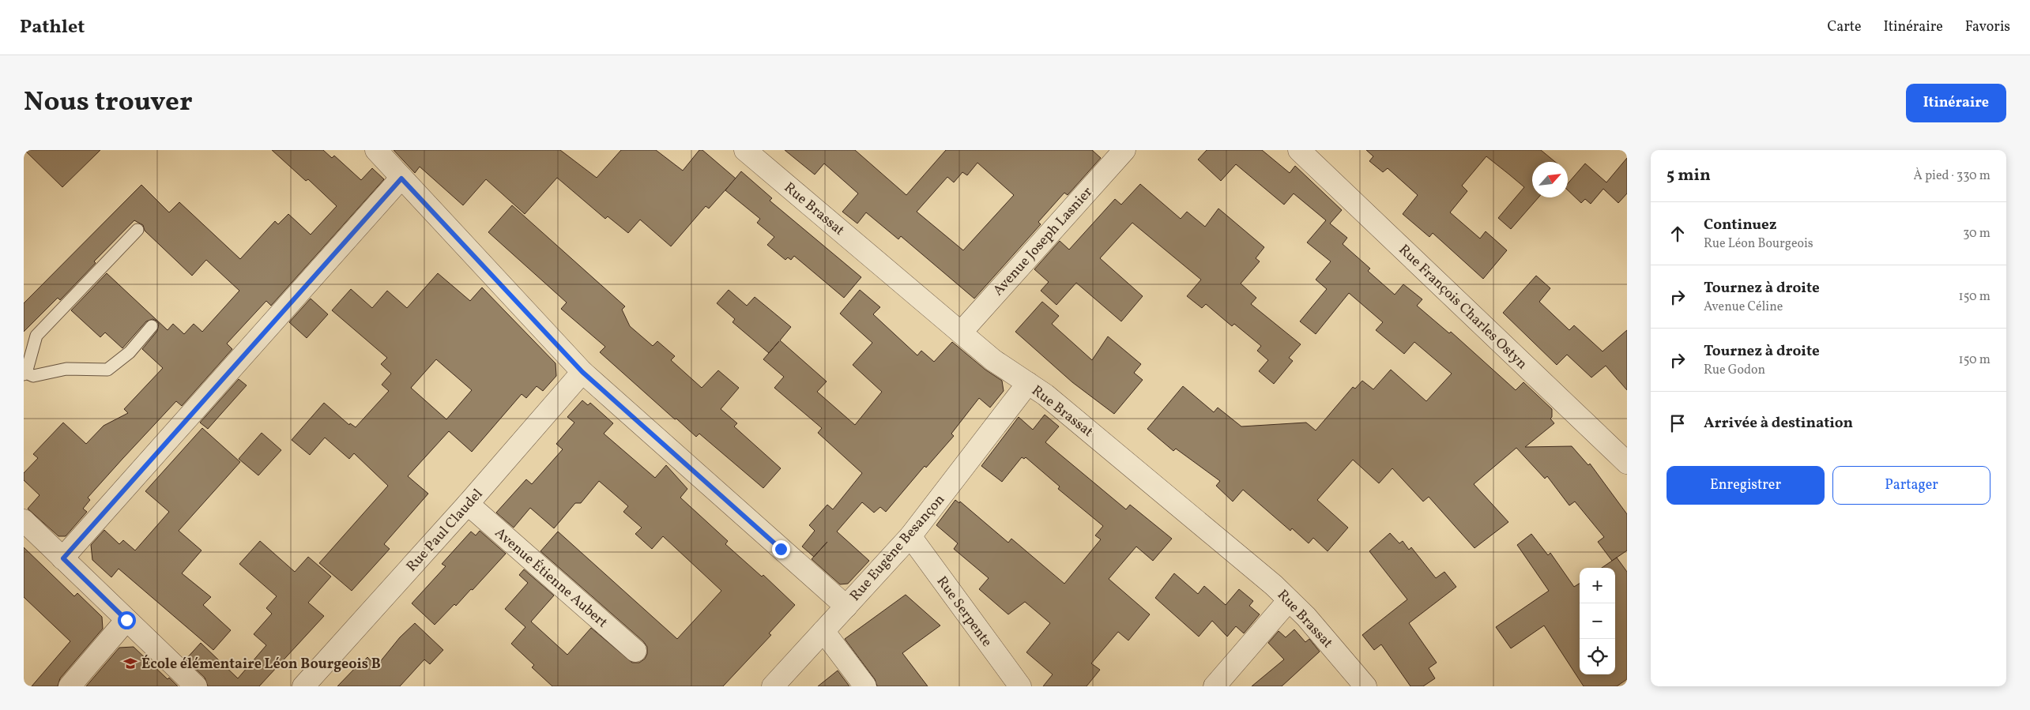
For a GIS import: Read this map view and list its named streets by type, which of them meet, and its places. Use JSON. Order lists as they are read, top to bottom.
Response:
{
  "streets": {
    "street": [
      "Rue Brassat",
      "Avenue Joseph Lasnier",
      "Rue François Charles Ostyn",
      "Rue Paul Claudel",
      "Rue Eugène Besançon",
      "Avenue Étienne Aubert",
      "Rue Serpente"
    ]
  },
  "crossings": [
    ["Rue Brassat", "Avenue Joseph Lasnier"],
    ["Rue Brassat", "Rue Eugène Besançon"],
    ["Rue Paul Claudel", "Avenue Étienne Aubert"],
    ["Rue Eugène Besançon", "Rue Serpente"]
  ],
  "places": {
    "school or university": ["École élémentaire Léon Bourgeois B"]
  },
  "north": "top right",
  "page": {
    "header": "Pathlet",
    "nav": ["Carte", "Itinéraire", "Favoris"],
    "title": "Nous trouver",
    "buttons": [
      "Itinéraire",
      ["Enregistrer", "Partager"]
    ],
    "heading": ["5 min", "À pied · 330 m"],
    "list": [
      ["Continuez", "Rue Léon Bourgeois", "30 m"],
      ["Tournez à droite", "Avenue Céline", "150 m"],
      ["Tournez à droite", "Rue Godon", "150 m"],
      "Arrivée à destination"
    ],
    "map_buttons": ["+", "−"]
  }
}
